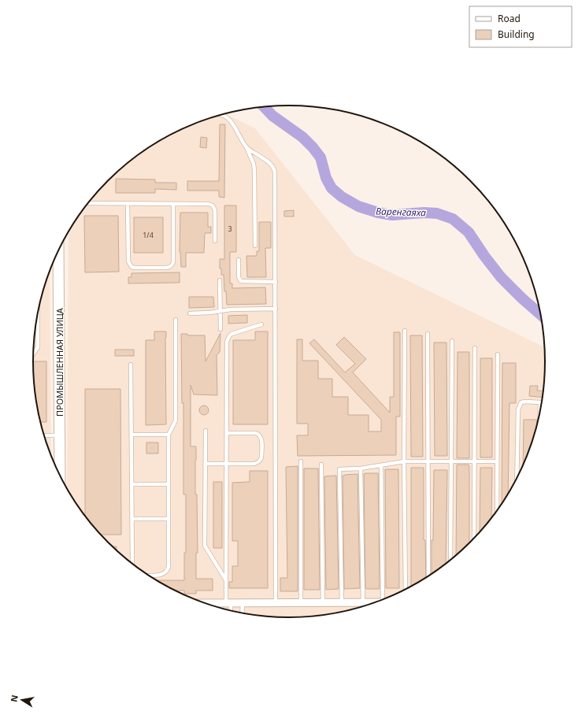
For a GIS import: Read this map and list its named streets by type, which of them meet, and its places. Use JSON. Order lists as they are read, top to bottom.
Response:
{
  "streets": {
    "main road": ["ПРОМЫШЛЕННАЯ УЛИЦА"]
  },
  "water": ["Варенгаяха"],
  "house_numbers": ["3", "1/4"],
  "legend": ["Road", "Building"],
  "north": "left"
}
